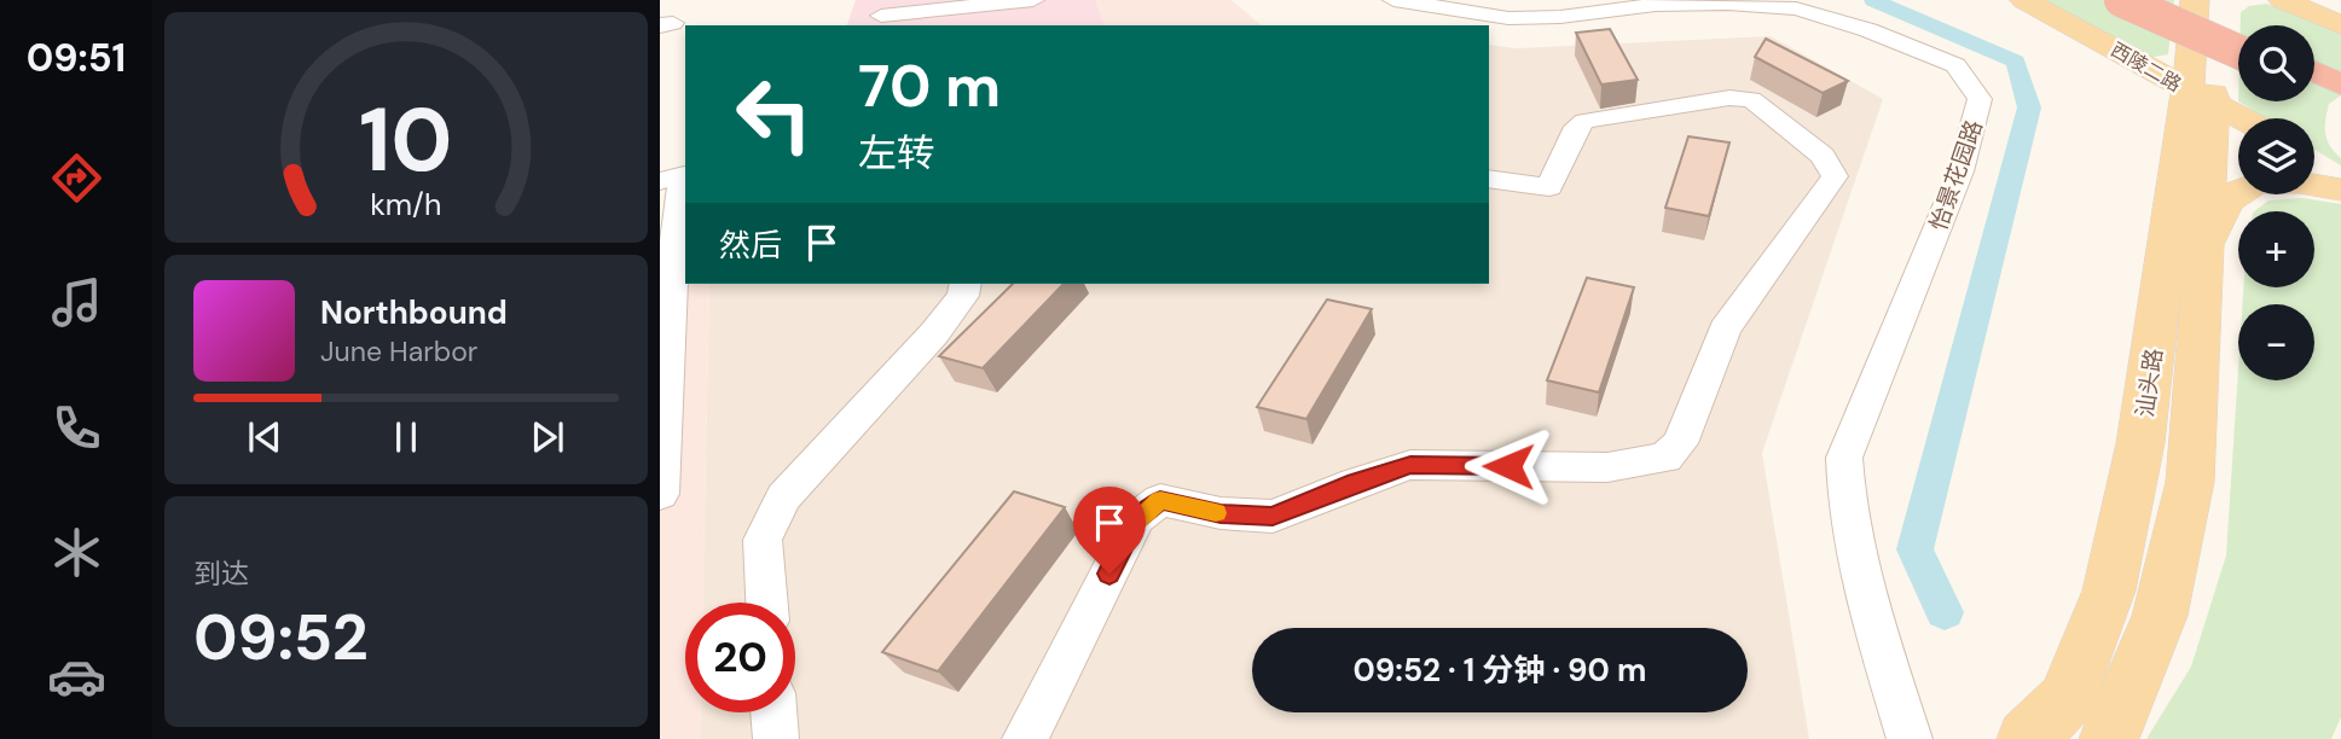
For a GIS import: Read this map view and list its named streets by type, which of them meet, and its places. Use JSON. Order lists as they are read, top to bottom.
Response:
{
  "streets": {
    "main road": ["西陵二路", "汕头路"],
    "street": ["怡景花园路"]
  },
  "crossings": [
    ["西陵二路", "汕头路"]
  ],
  "page": {
    "tabs": "09:51",
    "map_buttons": ["+", "−"],
    "turn": ["70 m", "左转"],
    "then": "然后",
    "song": ["Northbound", "June Harbor"],
    "tile": ["到达", "09:52"],
    "limit": "20",
    "trip": "09:52 · 1 分钟 · 90 m",
    "gauge": ["10", "km/h"]
  }
}
